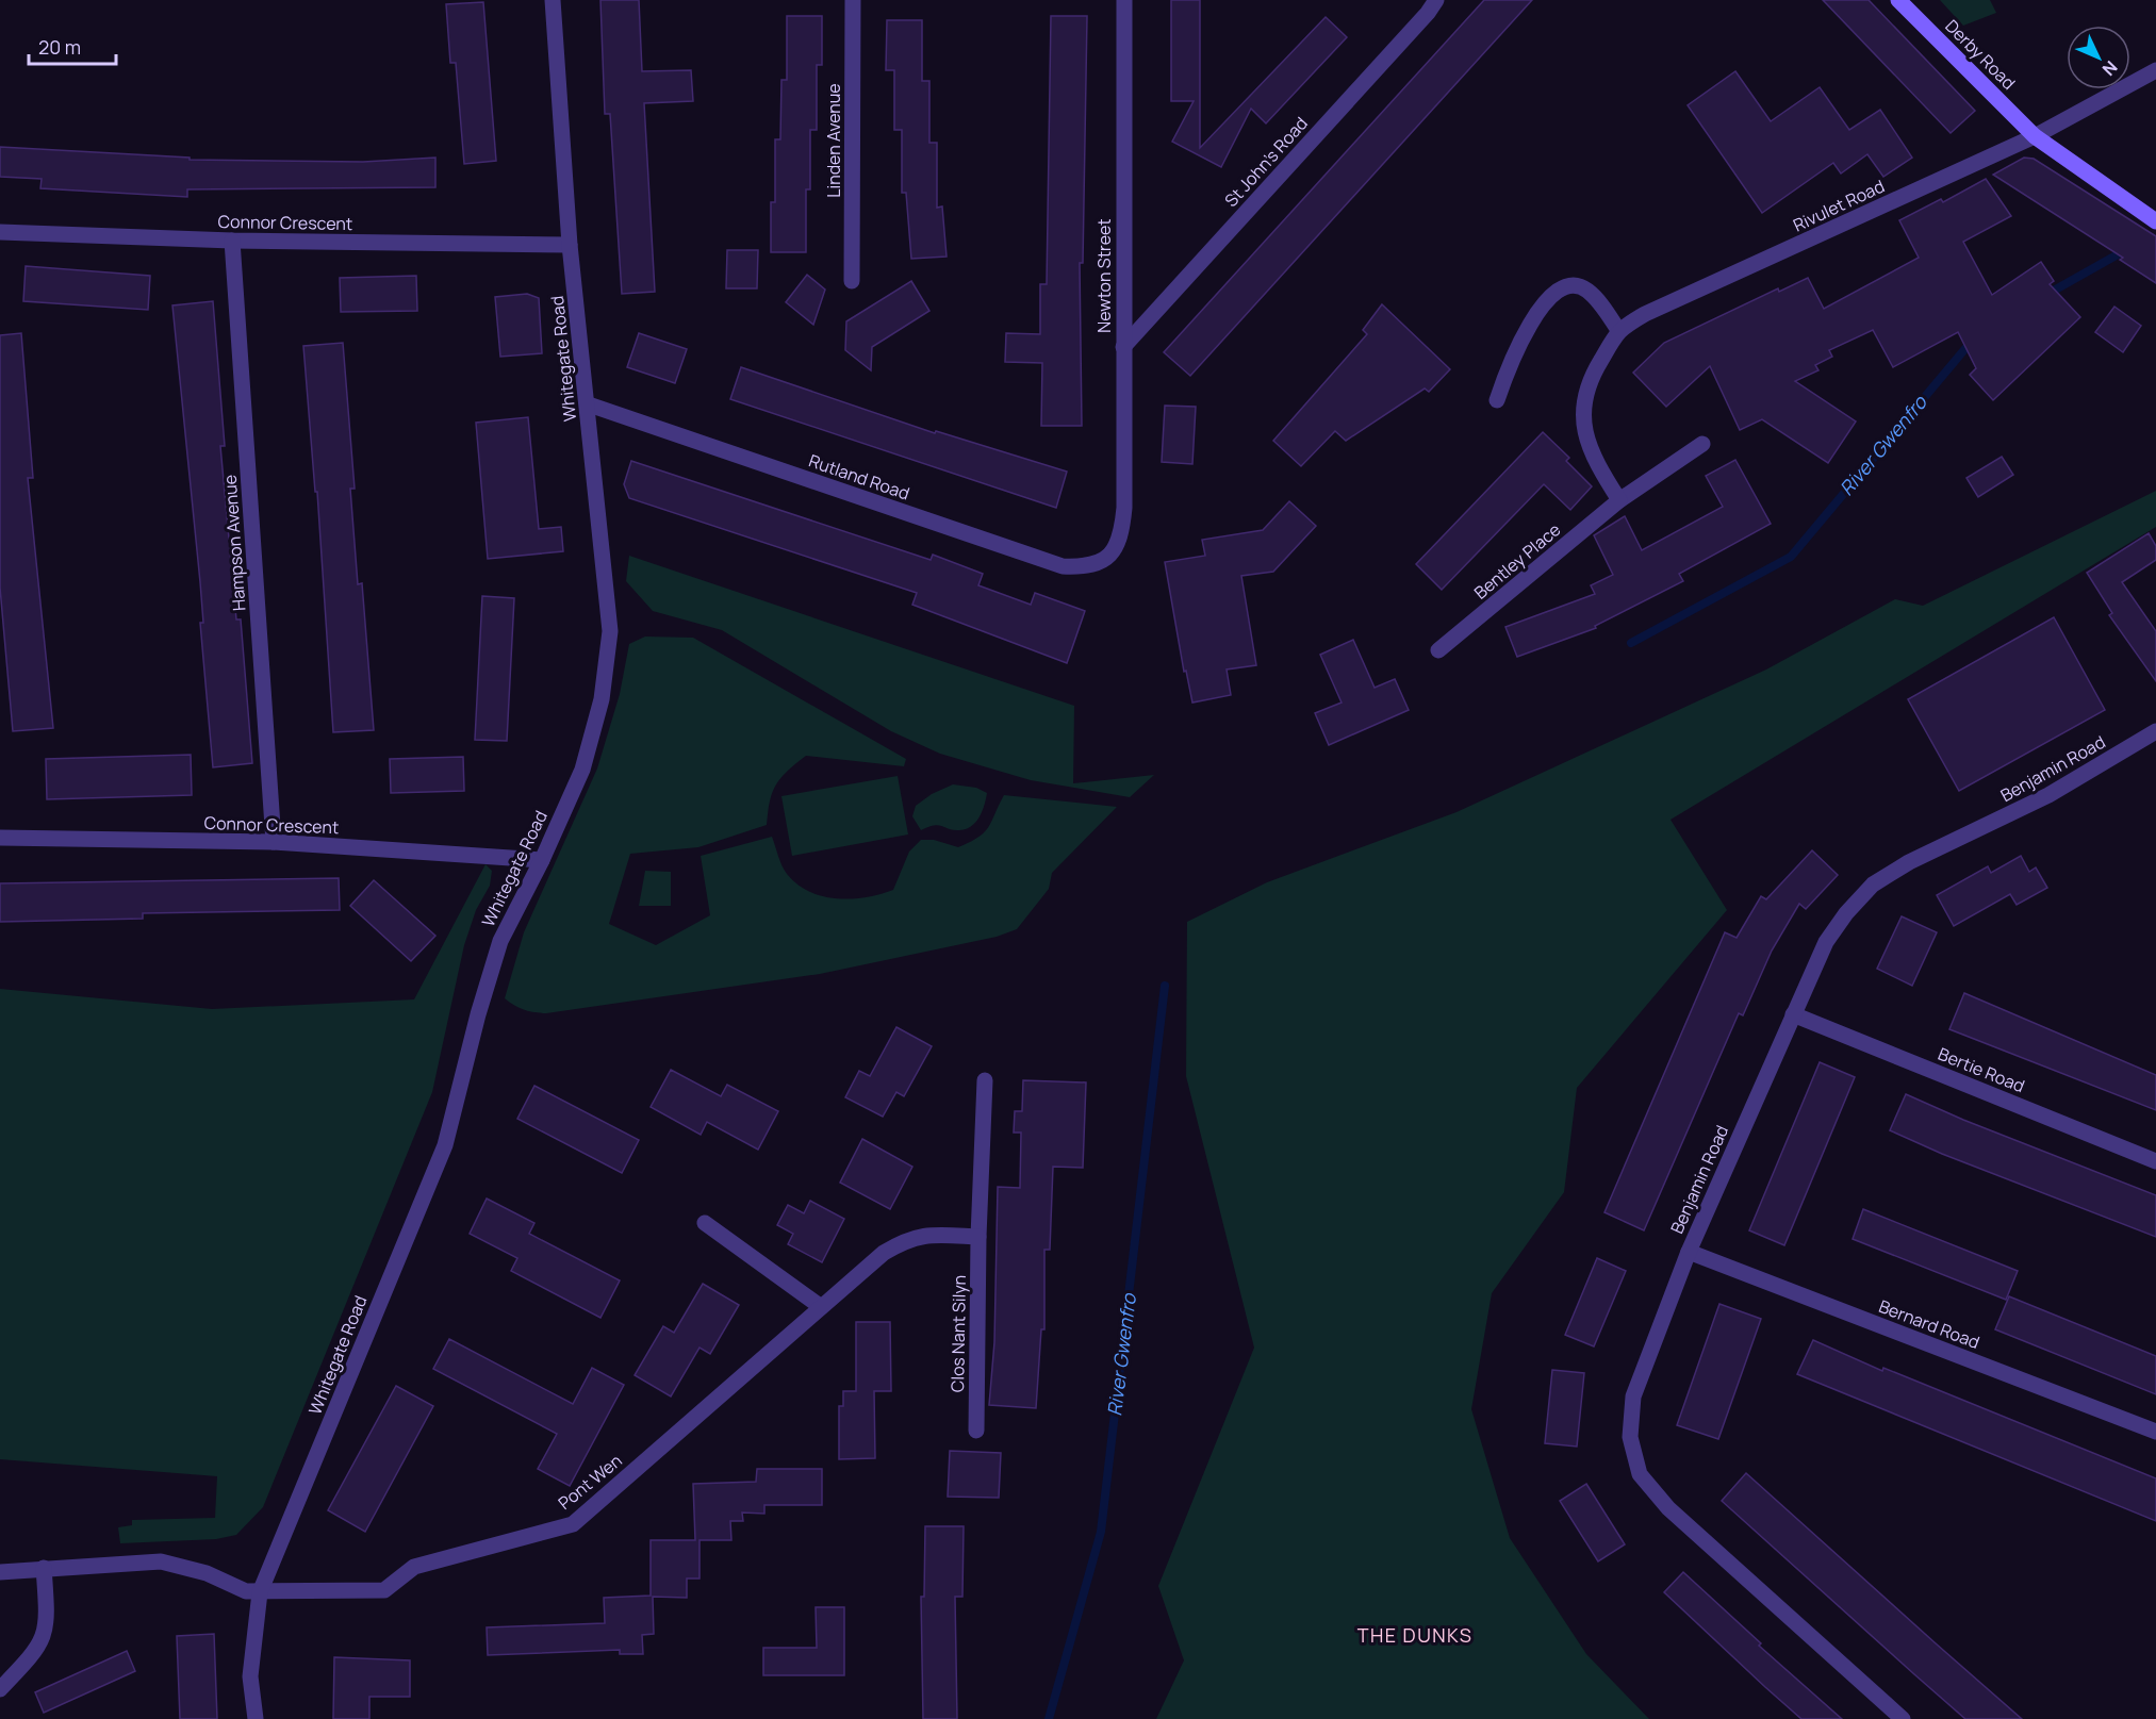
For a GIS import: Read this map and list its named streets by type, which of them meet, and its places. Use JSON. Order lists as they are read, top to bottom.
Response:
{
  "streets": {
    "street": [
      "Derby Road",
      "Linden Avenue",
      "St John's Road",
      "Rivulet Road",
      "Connor Crescent",
      "Newton Street",
      "Whitegate Road",
      "Rutland Road",
      "Hampson Avenue",
      "Bentley Place",
      "Benjamin Road",
      "Bertie Road",
      "Bernard Road",
      "Clos Nant Silyn",
      "Pont Wen"
    ]
  },
  "crossings": [
    ["Derby Road", "Rivulet Road"],
    ["St John's Road", "Newton Street"],
    ["Rivulet Road", "Bentley Place"],
    ["Connor Crescent", "Whitegate Road"],
    ["Connor Crescent", "Hampson Avenue"],
    ["Newton Street", "Rutland Road"],
    ["Whitegate Road", "Rutland Road"],
    ["Whitegate Road", "Pont Wen"],
    ["Benjamin Road", "Bertie Road"],
    ["Benjamin Road", "Bernard Road"],
    ["Clos Nant Silyn", "Pont Wen"]
  ],
  "districts": ["THE DUNKS"],
  "water": ["River Gwenfro"],
  "scale_bar": "20 m",
  "north": "bottom right"
}
